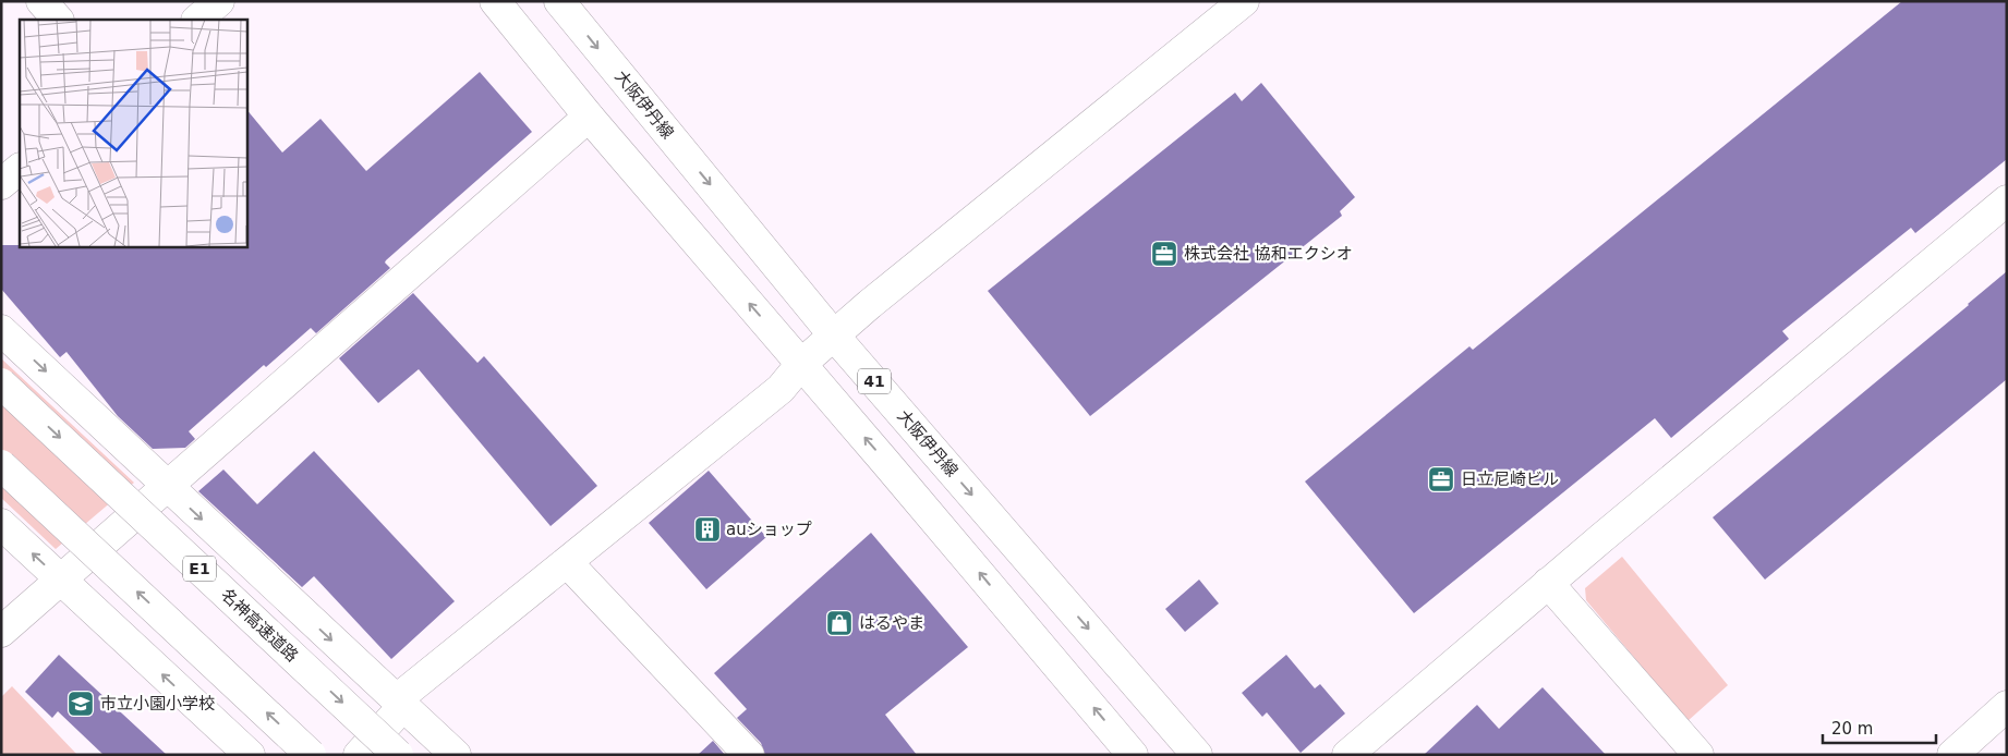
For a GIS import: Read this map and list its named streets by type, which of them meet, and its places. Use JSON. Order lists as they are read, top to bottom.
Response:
{
  "streets": {
    "main road": [
      "大阪伊丹線",
      "41",
      "E1",
      "名神高速道路"
    ]
  },
  "places": {
    "office": ["株式会社 協和エクシオ", "日立尼崎ビル"],
    "building": ["auショップ"],
    "shop": ["はるやま"],
    "school or university": ["市立小園小学校"]
  },
  "scale_bar": "20 m"
}
